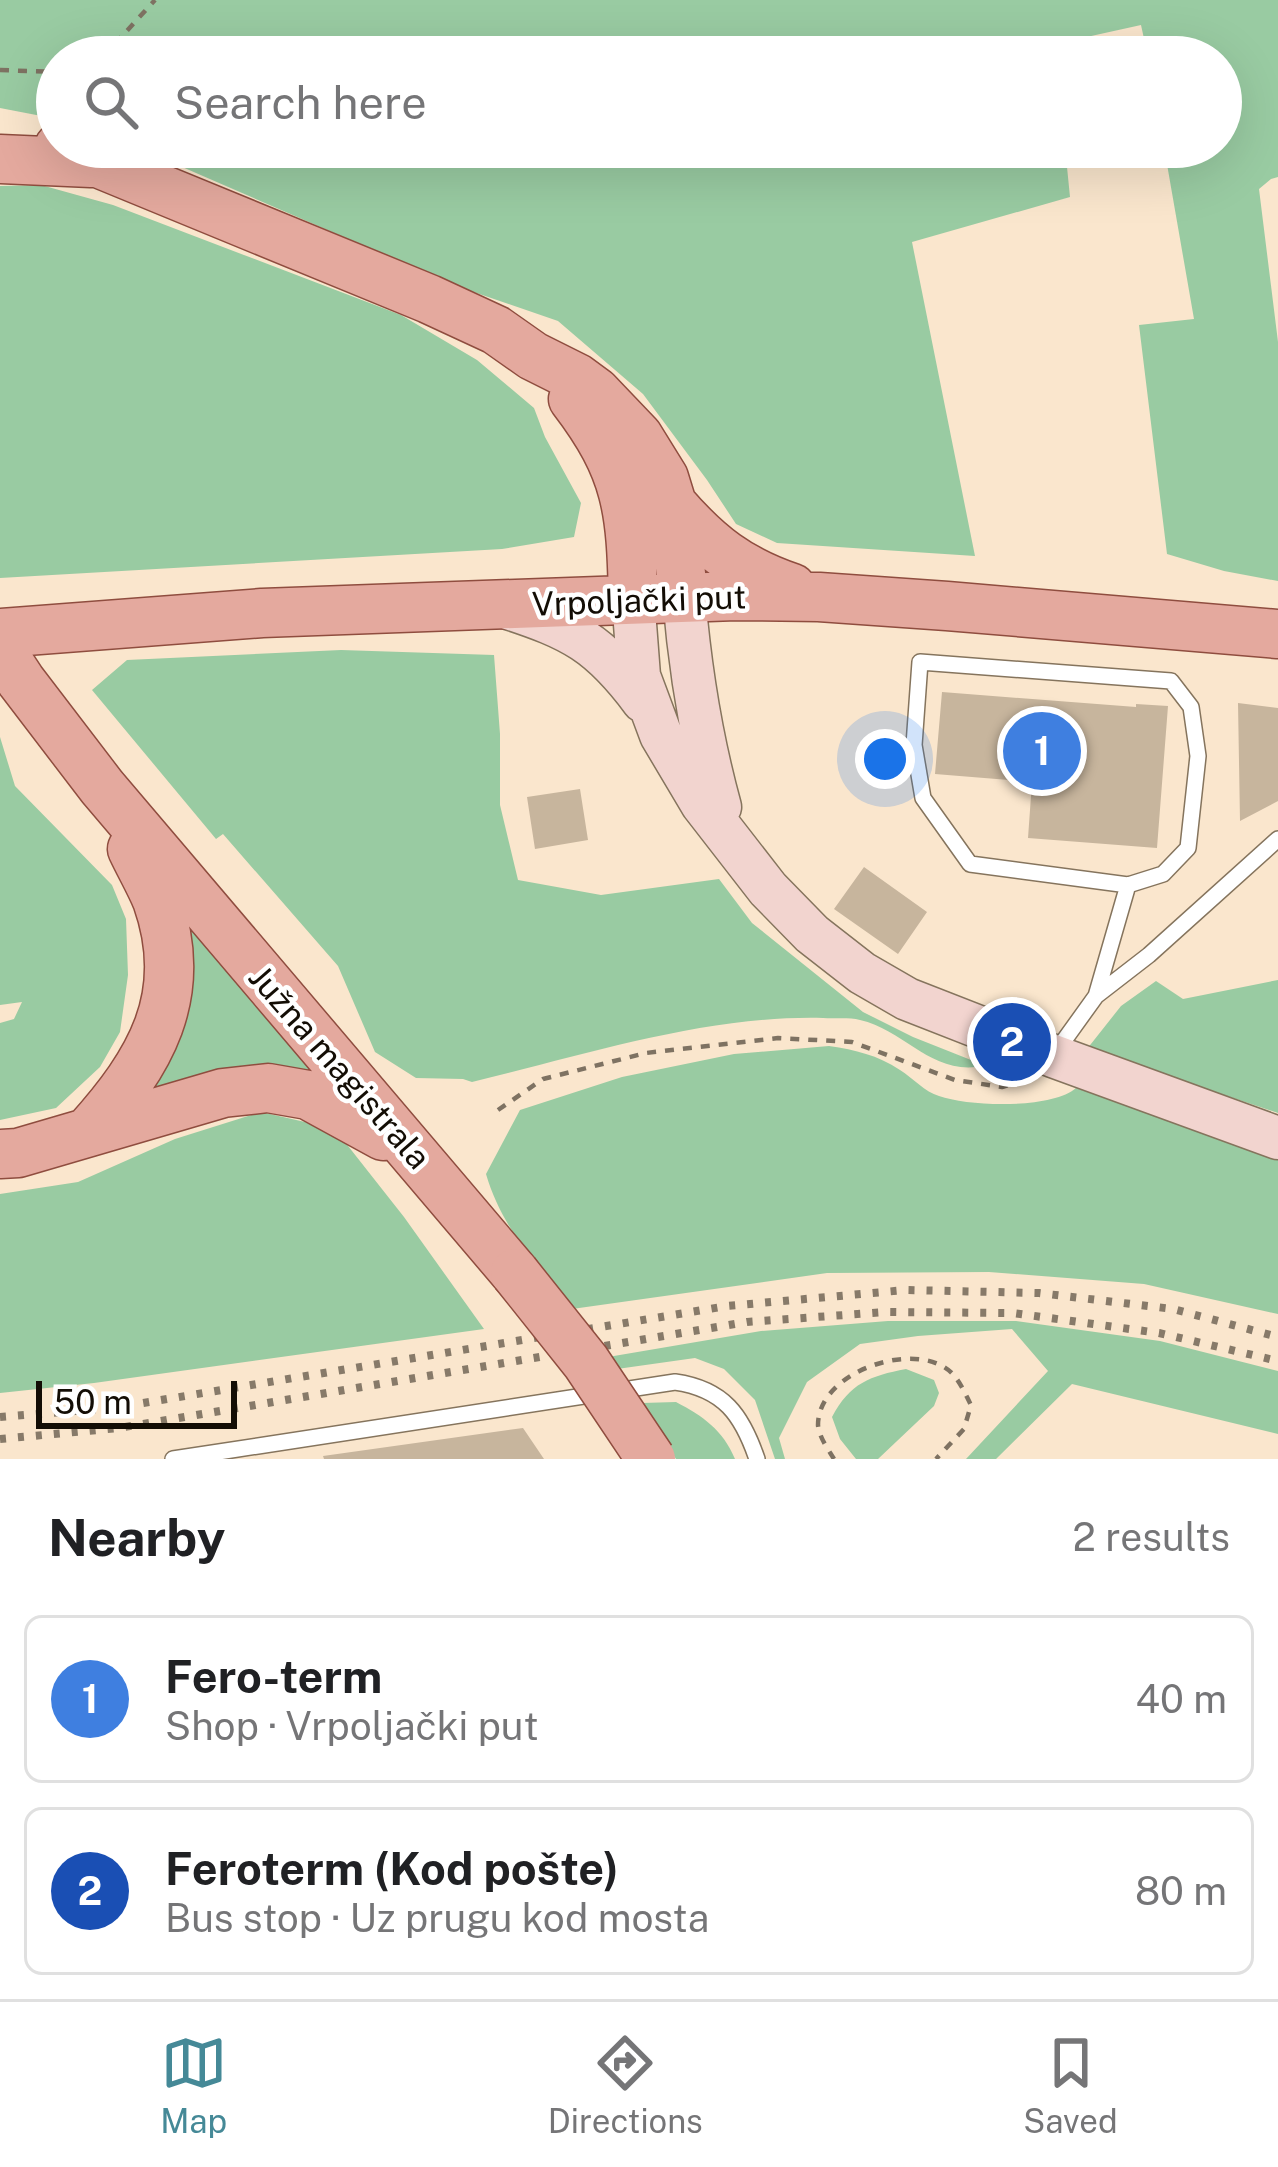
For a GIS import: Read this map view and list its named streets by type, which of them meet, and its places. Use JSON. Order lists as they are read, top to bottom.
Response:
{
  "streets": {
    "main road": ["Vrpoljački put", "Južna magistrala"]
  },
  "scale_bar": "50 m",
  "page": {
    "search": "Search here",
    "pins": ["1", "2"],
    "scale": "50 m",
    "heading": ["Nearby", "2 results"],
    "list": [
      {
        "mark": "1",
        "name": "Fero-term",
        "note": "Shop · Vrpoljački put",
        "value": "40 m"
      },
      {
        "mark": "2",
        "name": "Feroterm (Kod pošte)",
        "note": "Bus stop · Uz prugu kod mosta",
        "value": "80 m"
      }
    ],
    "nav": ["Map", "Directions", "Saved"]
  }
}
